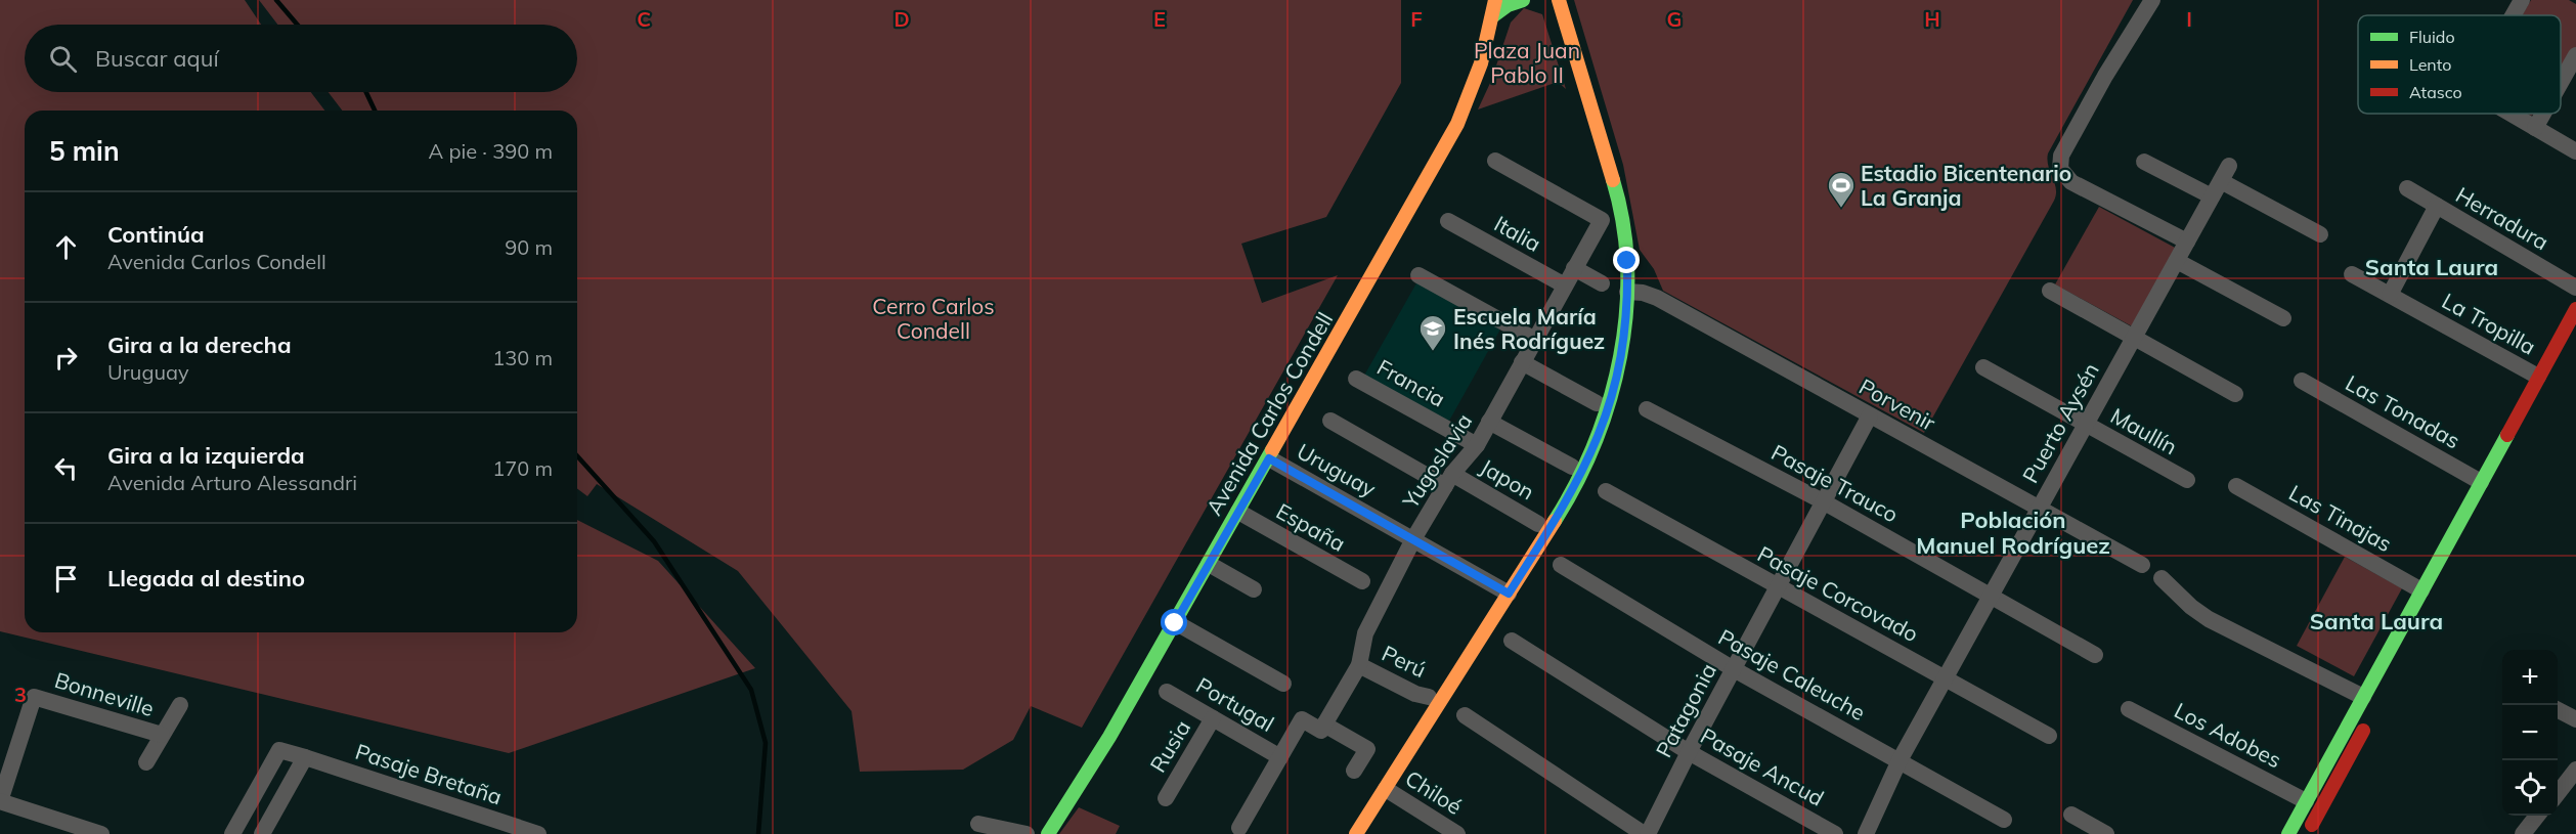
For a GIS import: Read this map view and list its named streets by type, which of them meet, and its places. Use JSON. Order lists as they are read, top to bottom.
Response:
{
  "streets": {
    "main road": ["Avenida Carlos Condell"],
    "street": [
      "Herradura",
      "Italia",
      "La Tropilla",
      "Francia",
      "Porvenir",
      "Las Tonadas",
      "Puerto Aysén",
      "Maullín",
      "Yugoslavia",
      "Uruguay",
      "Japon",
      "Pasaje Trauco",
      "Las Tinajas",
      "España",
      "Pasaje Corcovado",
      "Perú",
      "Pasaje Caleuche",
      "Bonneville",
      "Portugal",
      "Patagonia",
      "Los Adobes",
      "Rusia",
      "Pasaje Ancud",
      "Pasaje Bretaña",
      "Chiloé"
    ]
  },
  "crossings": [
    ["Herradura", "La Tropilla"],
    ["Italia", "Yugoslavia"],
    ["Francia", "Yugoslavia"],
    ["Porvenir", "Puerto Aysén"],
    ["Porvenir", "Patagonia"],
    ["Avenida Carlos Condell", "Uruguay"],
    ["Avenida Carlos Condell", "España"],
    ["Puerto Aysén", "Maullín"],
    ["Puerto Aysén", "Pasaje Trauco"],
    ["Puerto Aysén", "Pasaje Corcovado"],
    ["Puerto Aysén", "Pasaje Caleuche"],
    ["Yugoslavia", "Uruguay"],
    ["Yugoslavia", "Japon"],
    ["Yugoslavia", "Perú"],
    ["Pasaje Trauco", "Patagonia"],
    ["Pasaje Corcovado", "Patagonia"],
    ["Pasaje Caleuche", "Patagonia"],
    ["Portugal", "Rusia"],
    ["Patagonia", "Pasaje Ancud"]
  ],
  "districts": ["Santa Laura", "Población Manuel Rodríguez", "Santa Laura"],
  "parks": ["Plaza Juan Pablo II", "Cerro Carlos Condell"],
  "places": {
    "sports": ["Estadio Bicentenario La Granja"],
    "school or university": ["Escuela María Inés Rodríguez"]
  },
  "legend": ["Fluido", "Lento", "Atasco"],
  "page": {
    "search": "Buscar aquí",
    "heading": ["5 min", "A pie · 390 m"],
    "list": [
      ["Continúa", "Avenida Carlos Condell", "90 m"],
      ["Gira a la derecha", "Uruguay", "130 m"],
      ["Gira a la izquierda", "Avenida Arturo Alessandri", "170 m"],
      "Llegada al destino"
    ],
    "map_buttons": ["+", "−"]
  },
  "grid": {
    "columns": [
      "C",
      "D",
      "E",
      "F",
      "G",
      "H",
      "I"
    ],
    "rows": ["3"]
  }
}
